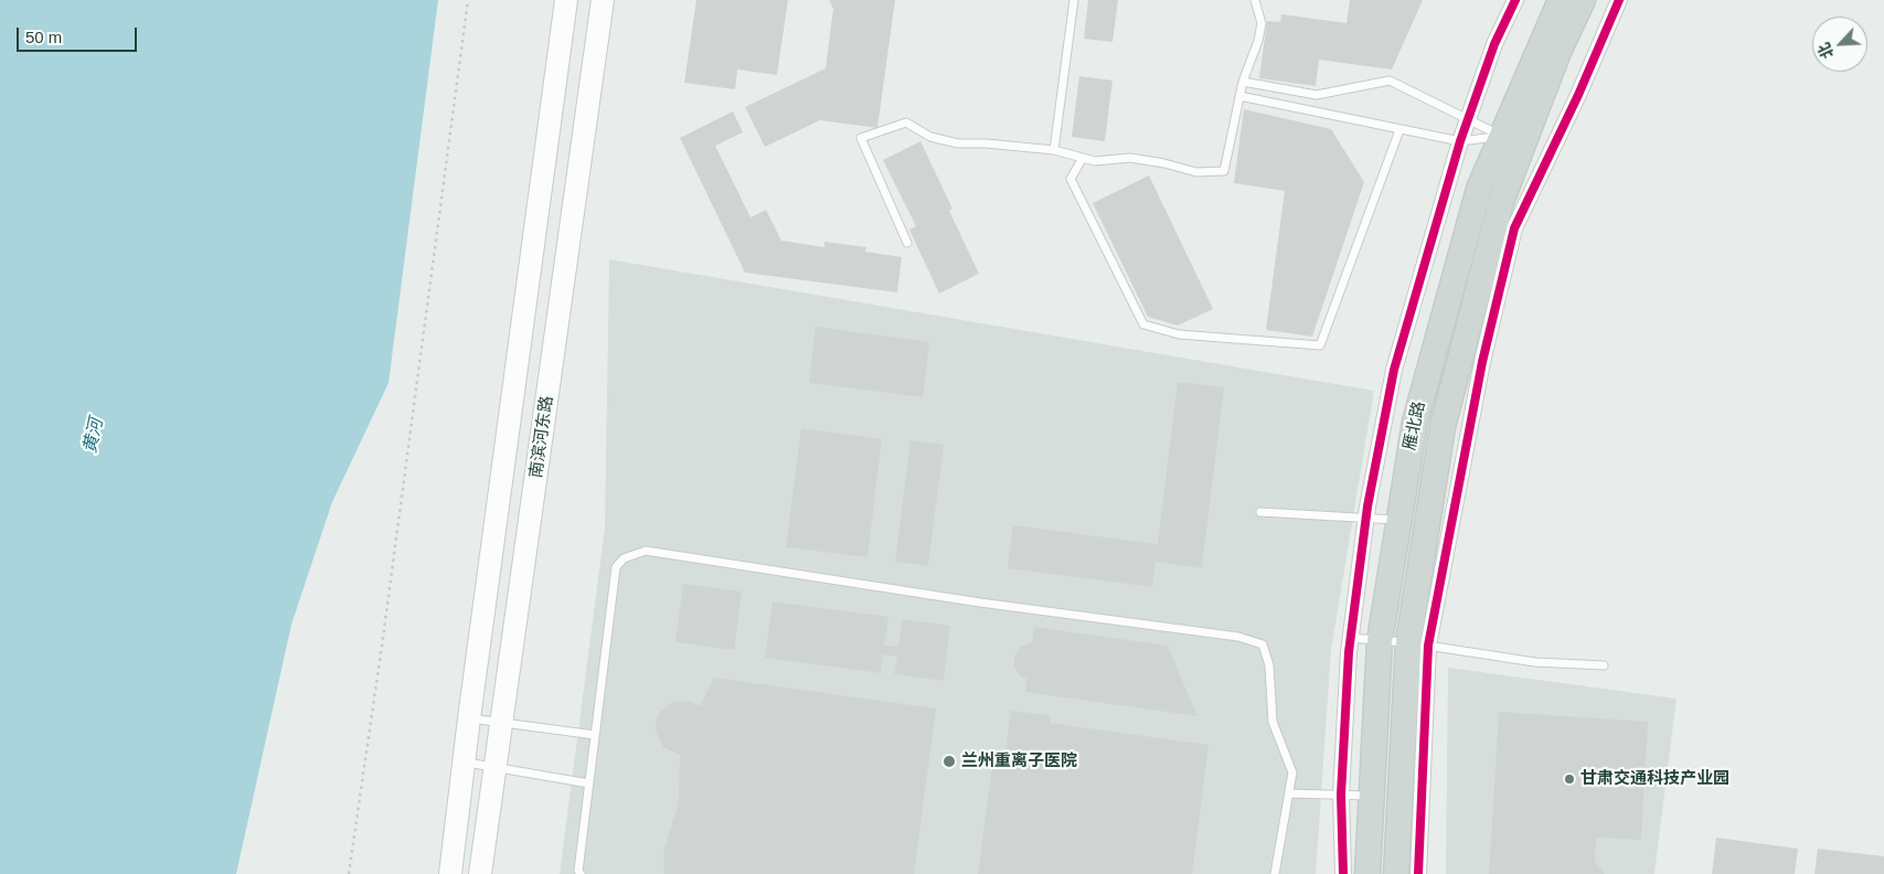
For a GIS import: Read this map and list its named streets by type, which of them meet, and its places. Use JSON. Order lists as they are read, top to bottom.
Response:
{
  "streets": {
    "main road": ["雁北路", "南滨河东路"]
  },
  "water": ["黄河"],
  "places": ["兰州重离子医院", "甘肃交通科技产业园"],
  "scale_bar": "50 m",
  "north": "bottom left"
}
